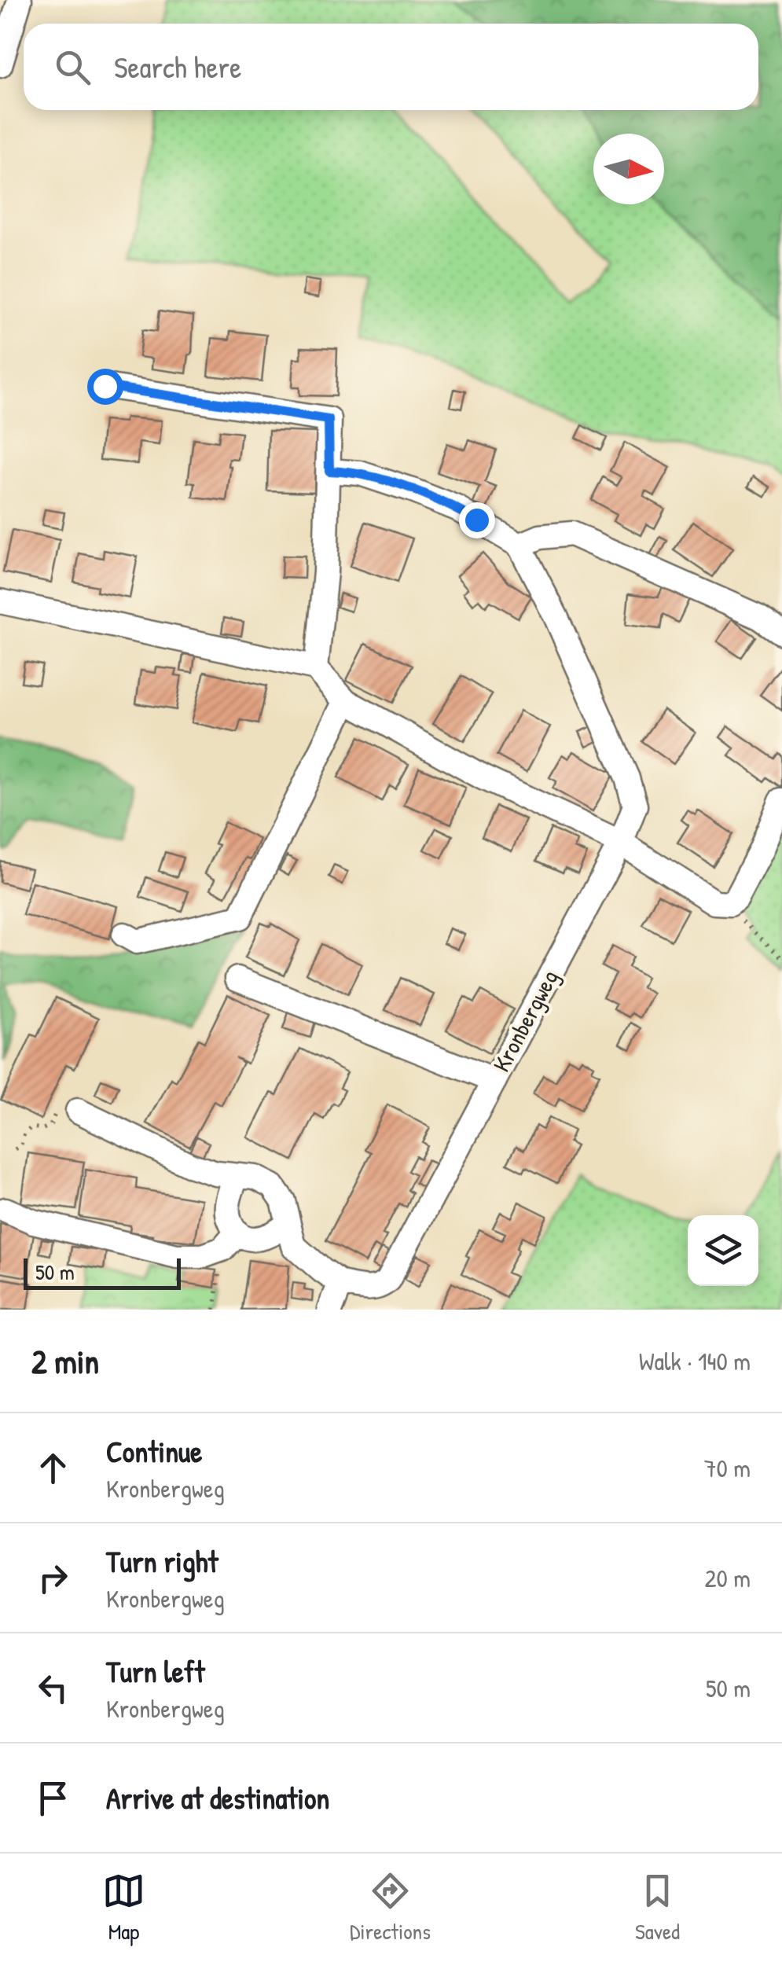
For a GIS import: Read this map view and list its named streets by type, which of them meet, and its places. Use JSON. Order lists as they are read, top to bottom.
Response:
{
  "streets": {
    "street": ["Kronbergweg"]
  },
  "scale_bar": "50 m",
  "north": "right",
  "page": {
    "search": "Search here",
    "scale": "50 m",
    "heading": ["2 min", "Walk · 140 m"],
    "list": [
      ["Continue", "Kronbergweg", "70 m"],
      ["Turn right", "Kronbergweg", "20 m"],
      ["Turn left", "Kronbergweg", "50 m"],
      "Arrive at destination"
    ],
    "nav": ["Map", "Directions", "Saved"]
  }
}
